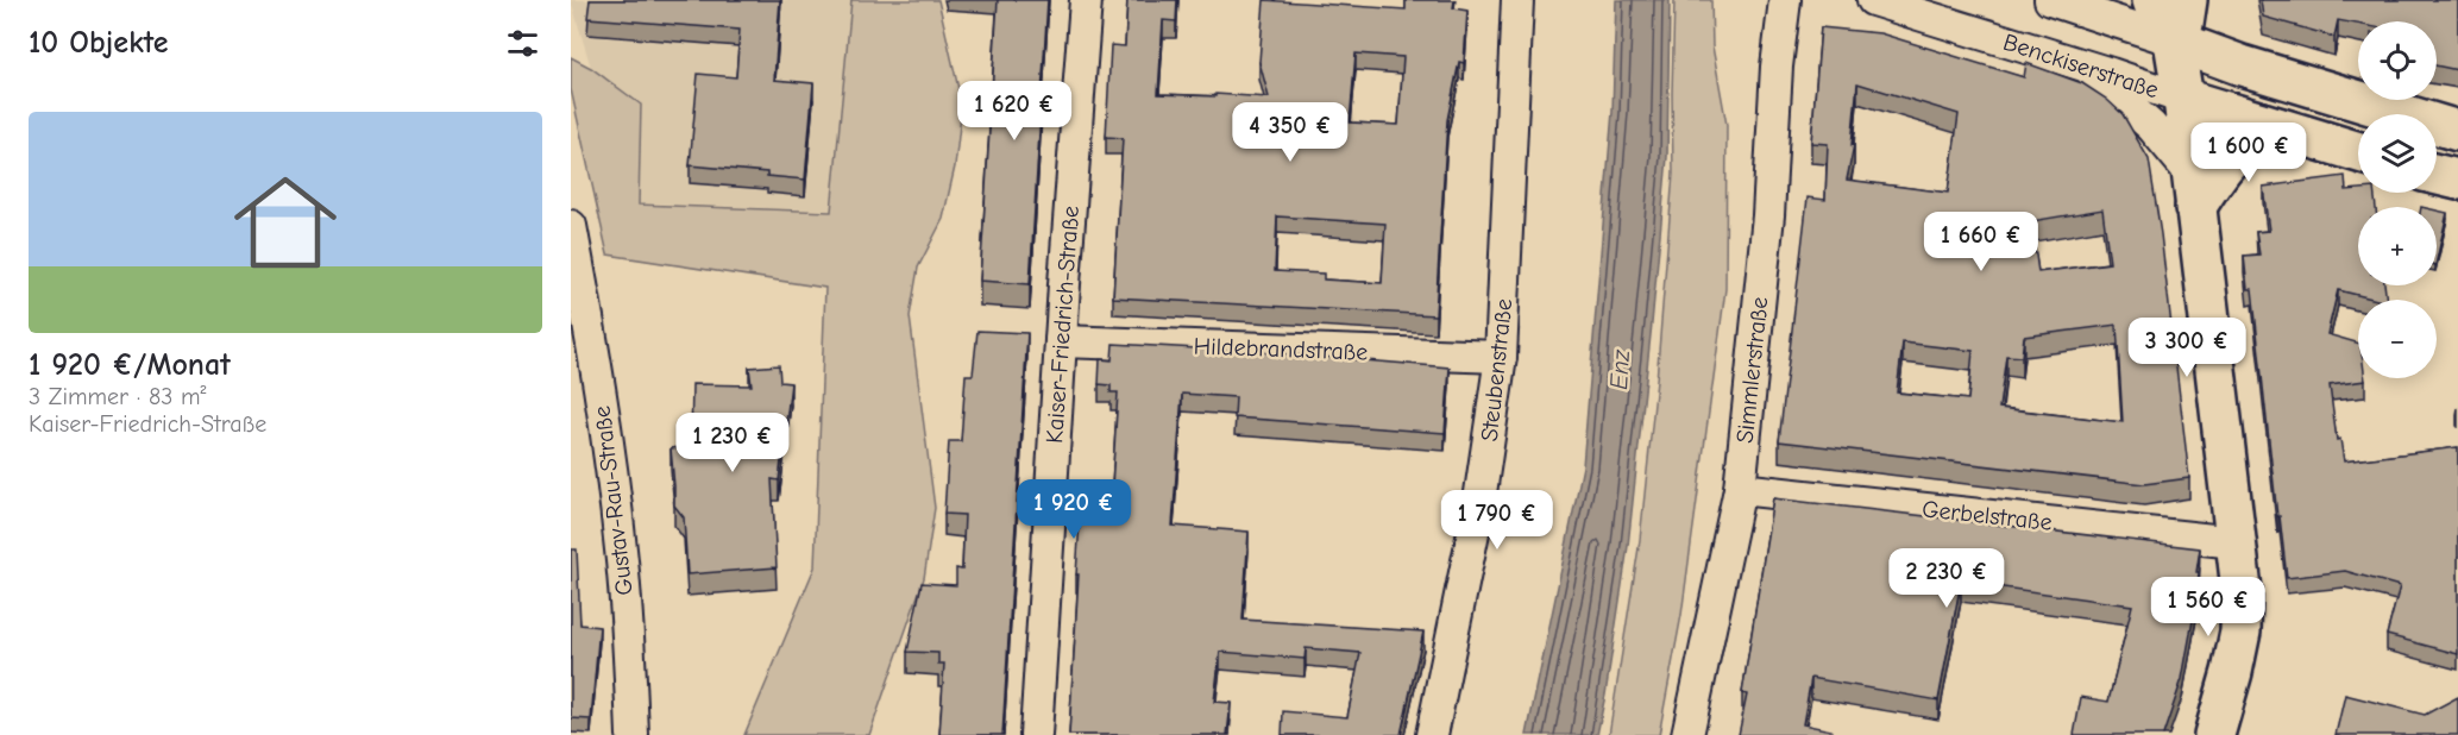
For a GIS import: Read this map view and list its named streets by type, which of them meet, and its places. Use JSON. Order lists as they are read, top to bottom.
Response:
{
  "streets": {
    "main road": ["Benckiserstraße"],
    "street": [
      "Kaiser-Friedrich-Straße",
      "Hildebrandstraße",
      "Steubenstraße",
      "Simmlerstraße",
      "Gustav-Rau-Straße",
      "Gerbelstraße"
    ]
  },
  "crossings": [
    ["Kaiser-Friedrich-Straße", "Hildebrandstraße"],
    ["Hildebrandstraße", "Steubenstraße"],
    ["Simmlerstraße", "Gerbelstraße"]
  ],
  "water": ["Enz"],
  "page": {
    "heading": "10 Objekte",
    "map_buttons": ["+", "−"],
    "price": [
      "1 620 €",
      "4 350 €",
      "1 600 €",
      "1 660 €",
      "3 300 €",
      "1 230 €",
      "1 920 €",
      "1 790 €",
      "2 230 €",
      "1 560 €"
    ],
    "list": [
      {
        "name": "1 920 €/Monat",
        "note": "3 Zimmer · 83 m² · Kaiser-Friedrich-Straße"
      }
    ]
  }
}
